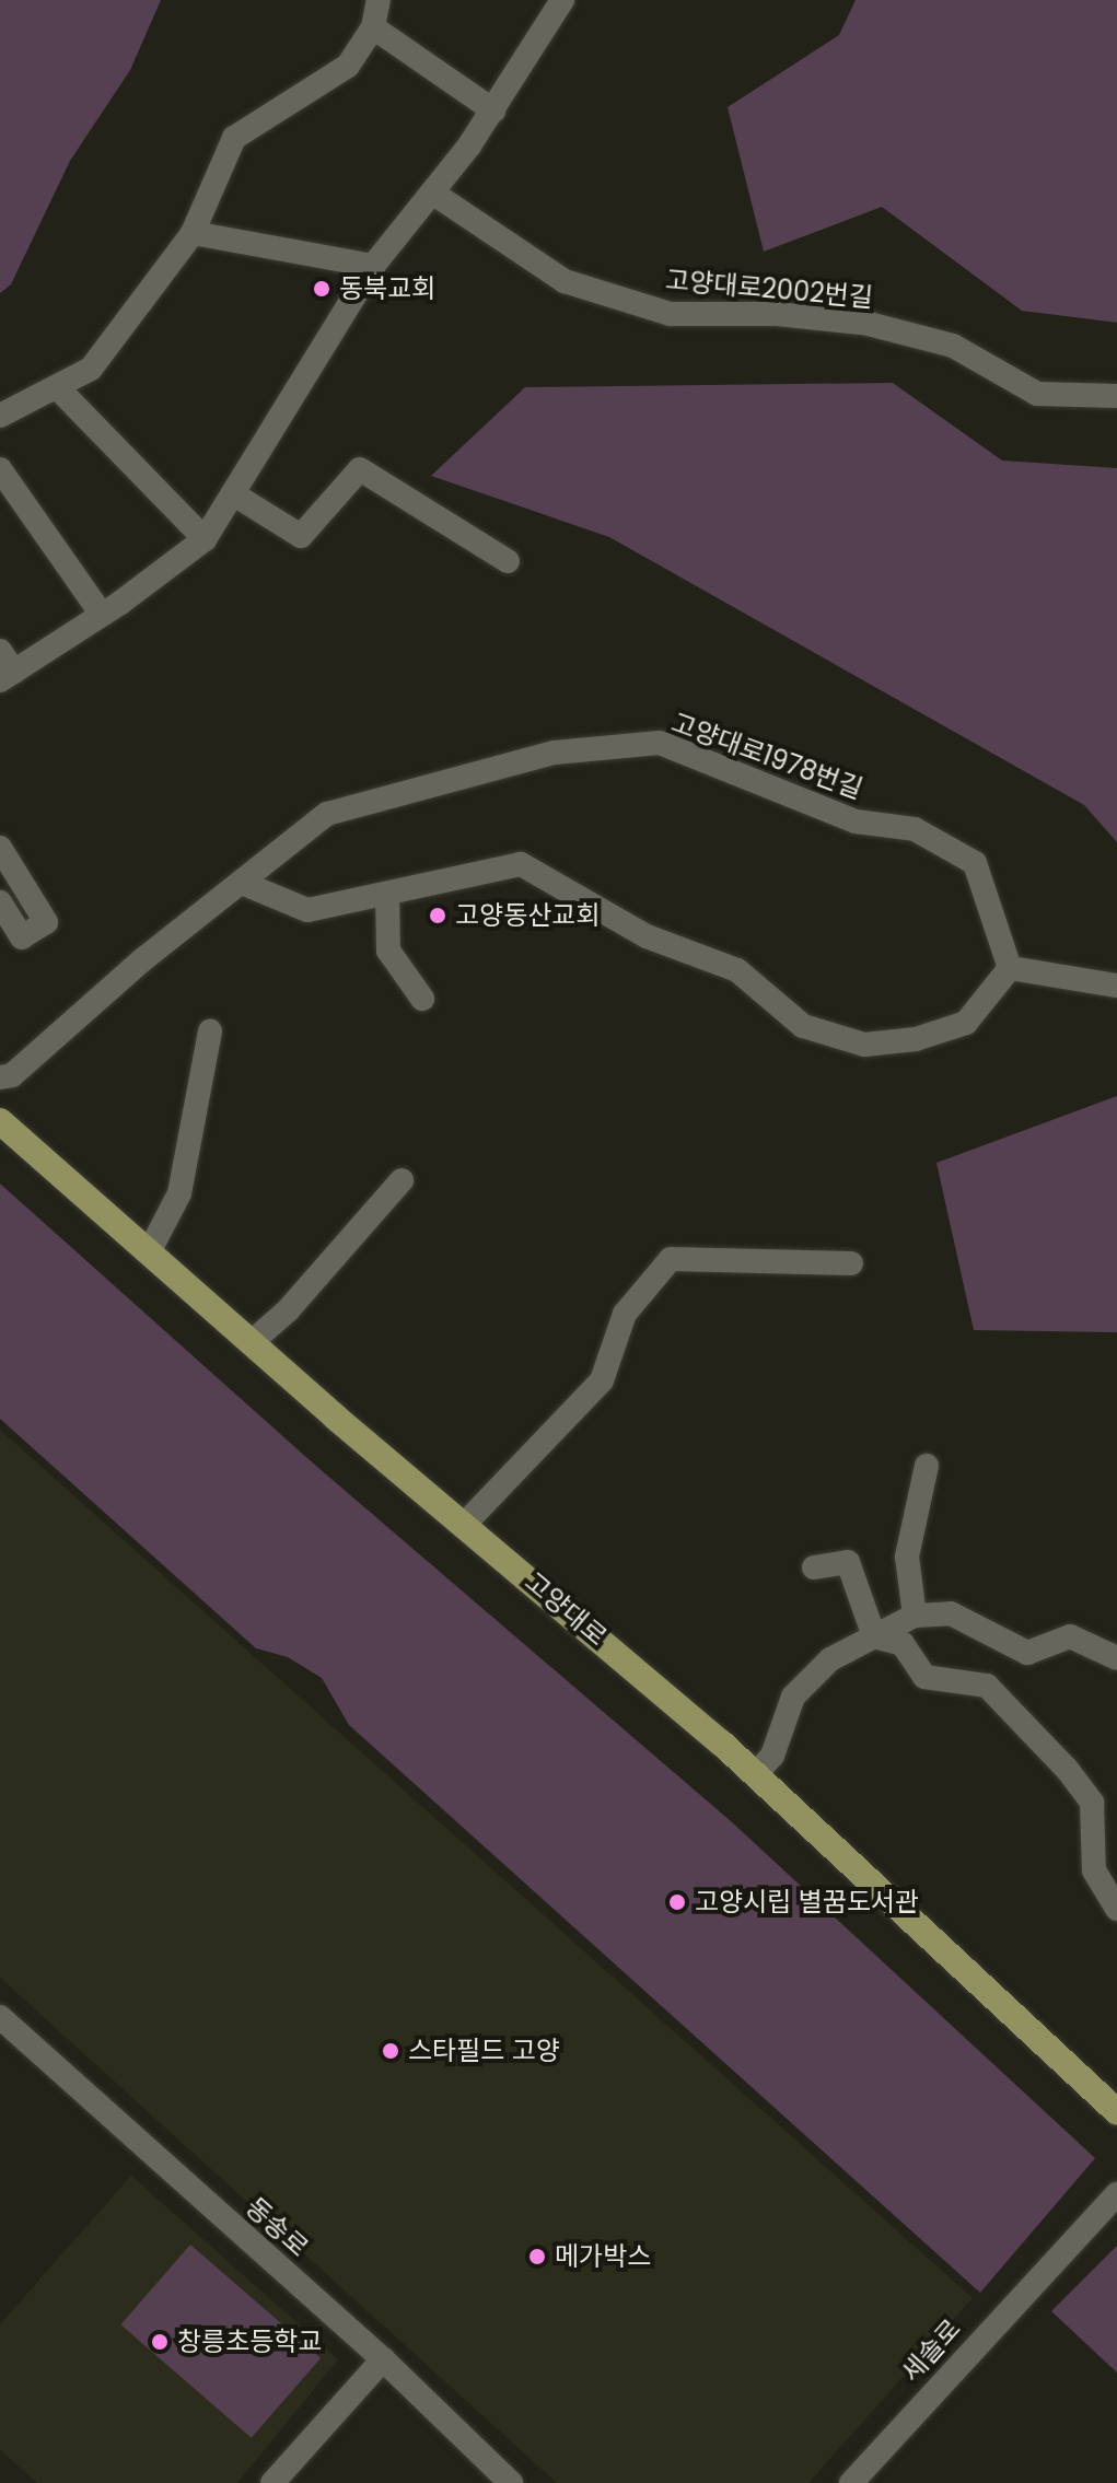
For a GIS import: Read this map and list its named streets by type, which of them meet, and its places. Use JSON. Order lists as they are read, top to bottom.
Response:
{
  "streets": {
    "main road": ["고양대로"],
    "street": [
      "고양대로2002번길",
      "고양대로1978번길",
      "동송로",
      "세솔로"
    ]
  },
  "places": [
    "동북교회",
    "고양동산교회",
    "고양시립 별꿈도서관",
    "스타필드 고양",
    "메가박스",
    "창릉초등학교"
  ]
}
